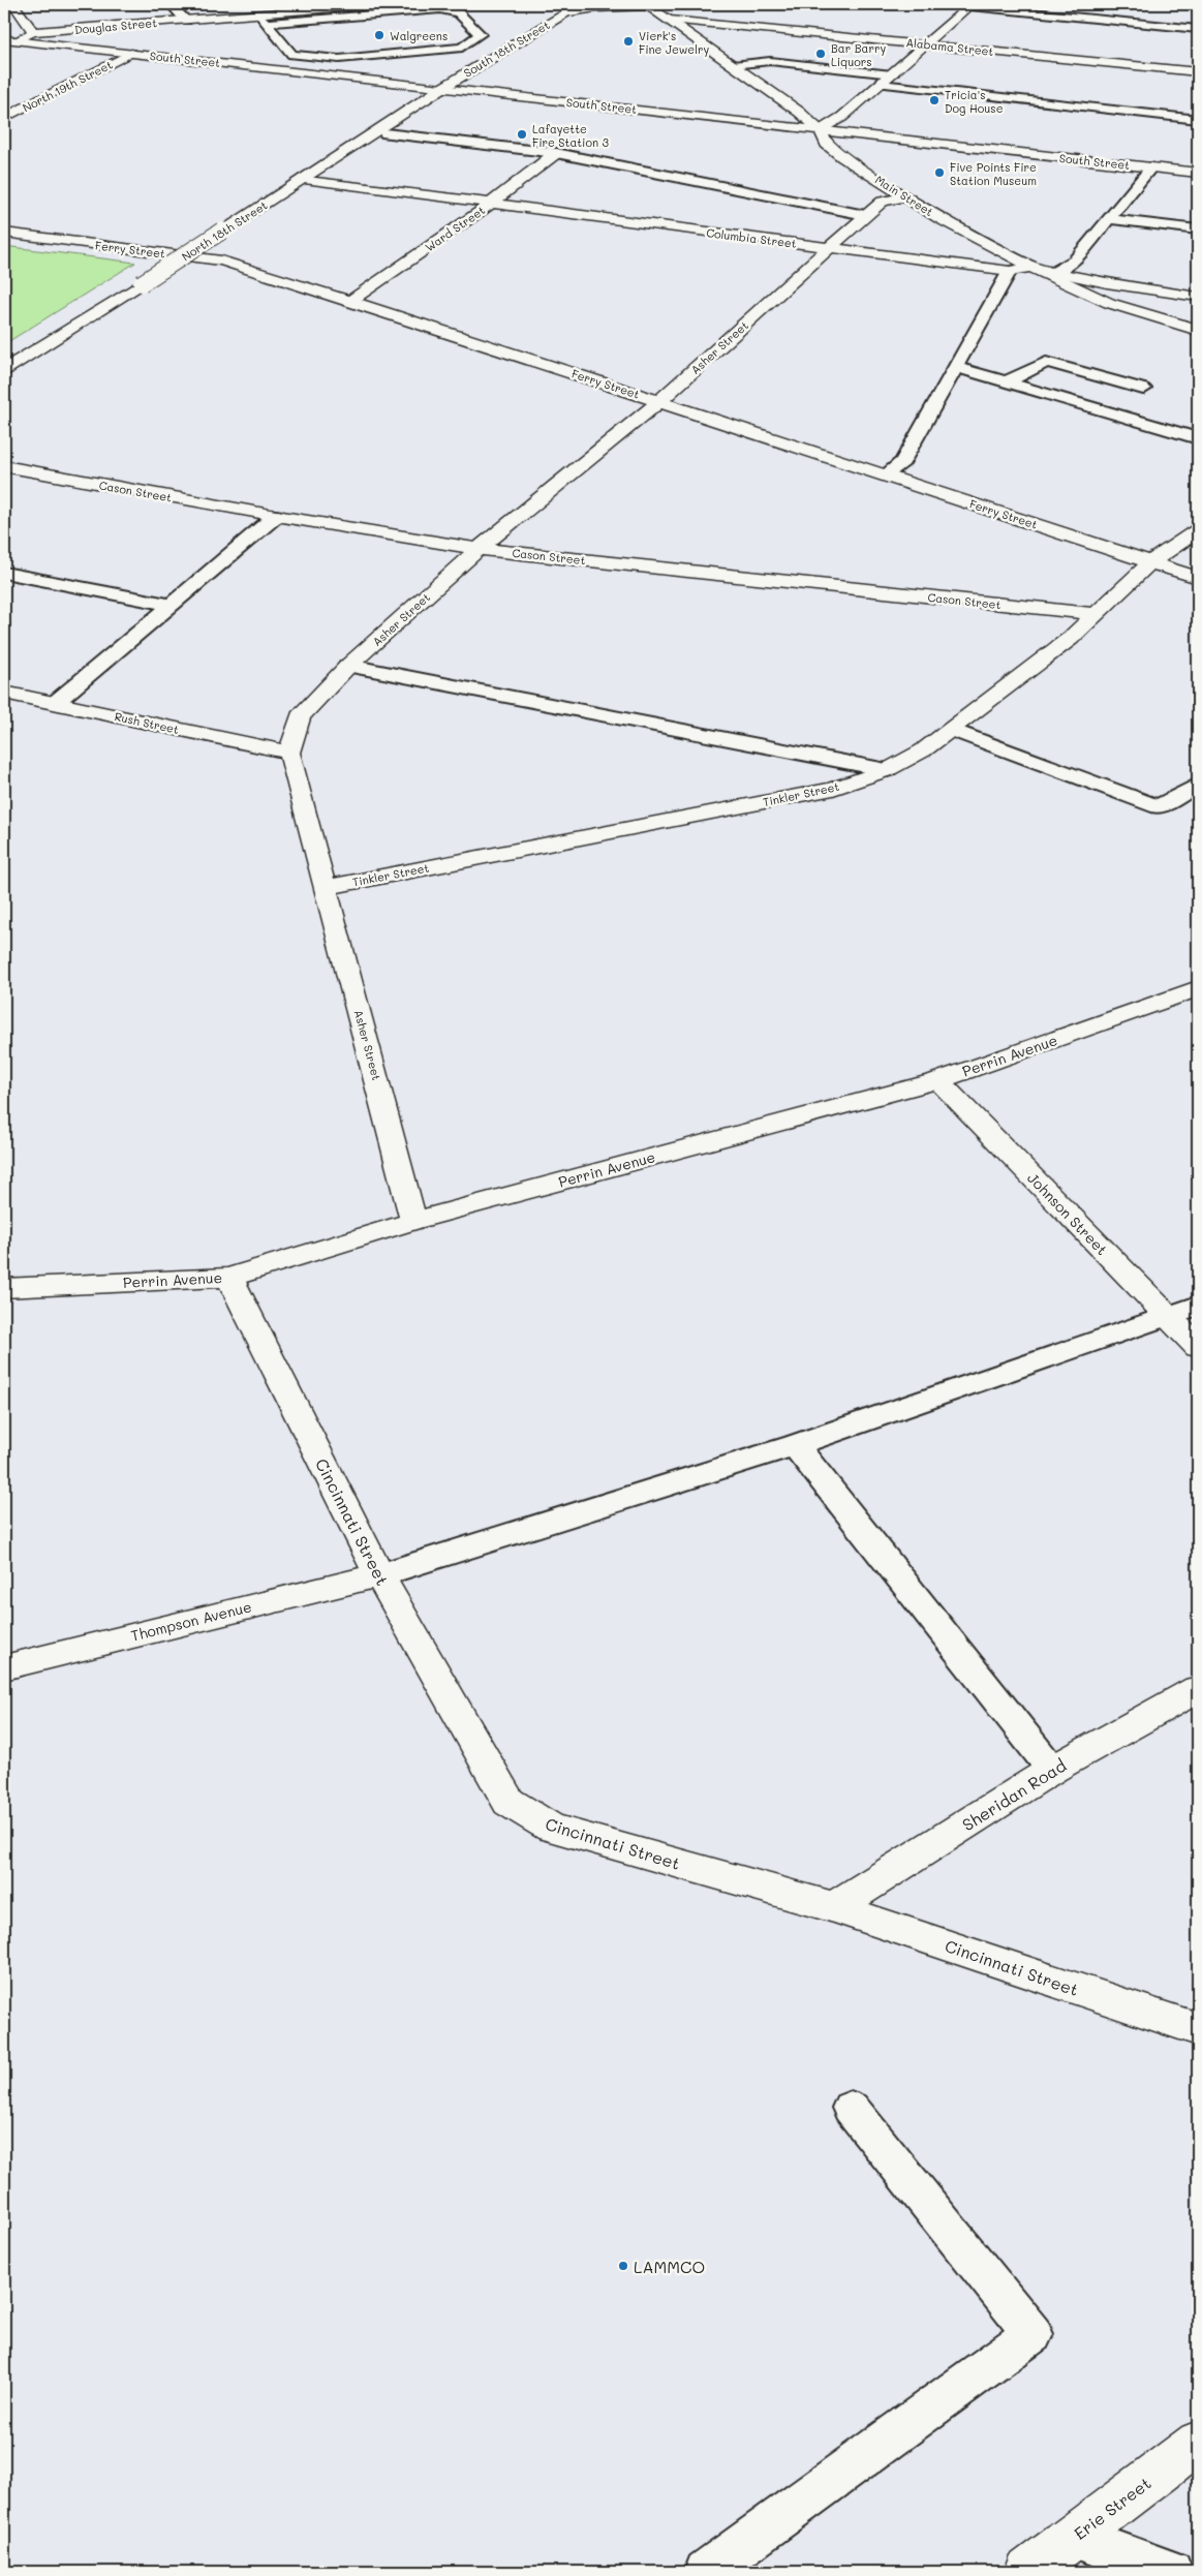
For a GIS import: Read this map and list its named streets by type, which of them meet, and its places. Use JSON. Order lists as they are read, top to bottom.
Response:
{
  "streets": {
    "street": [
      "Douglas Street",
      "Alabama Street",
      "South 18th Street",
      "South Street",
      "North 19th Street",
      "Main Street",
      "Ward Street",
      "North 18th Street",
      "Columbia Street",
      "Ferry Street",
      "Asher Street",
      "Cason Street",
      "Rush Street",
      "Tinkler Street",
      "Perrin Avenue",
      "Johnson Street",
      "Cincinnati Street",
      "Thompson Avenue",
      "Sheridan Road",
      "Erie Street"
    ]
  },
  "crossings": [
    ["Alabama Street", "Main Street"],
    ["South 18th Street", "South Street"],
    ["South 18th Street", "North 18th Street"],
    ["South Street", "North 19th Street"],
    ["South Street", "Main Street"],
    ["South Street", "North 18th Street"],
    ["Main Street", "Columbia Street"],
    ["Main Street", "Asher Street"],
    ["Ward Street", "Columbia Street"],
    ["Ward Street", "Ferry Street"],
    ["North 18th Street", "Columbia Street"],
    ["Columbia Street", "Asher Street"],
    ["Ferry Street", "Asher Street"],
    ["Ferry Street", "Tinkler Street"],
    ["Asher Street", "Cason Street"],
    ["Asher Street", "Rush Street"],
    ["Asher Street", "Tinkler Street"],
    ["Asher Street", "Perrin Avenue"],
    ["Cason Street", "Tinkler Street"],
    ["Perrin Avenue", "Johnson Street"],
    ["Perrin Avenue", "Cincinnati Street"],
    ["Cincinnati Street", "Thompson Avenue"],
    ["Cincinnati Street", "Sheridan Road"]
  ],
  "places": [
    "Walgreens",
    "Vierk's Fine Jewelry",
    "Bar Barry Liquors",
    "Tricia's Dog House",
    "Lafayette Fire Station 3",
    "Five Points Fire Station Museum",
    "LAMMCO"
  ]
}
